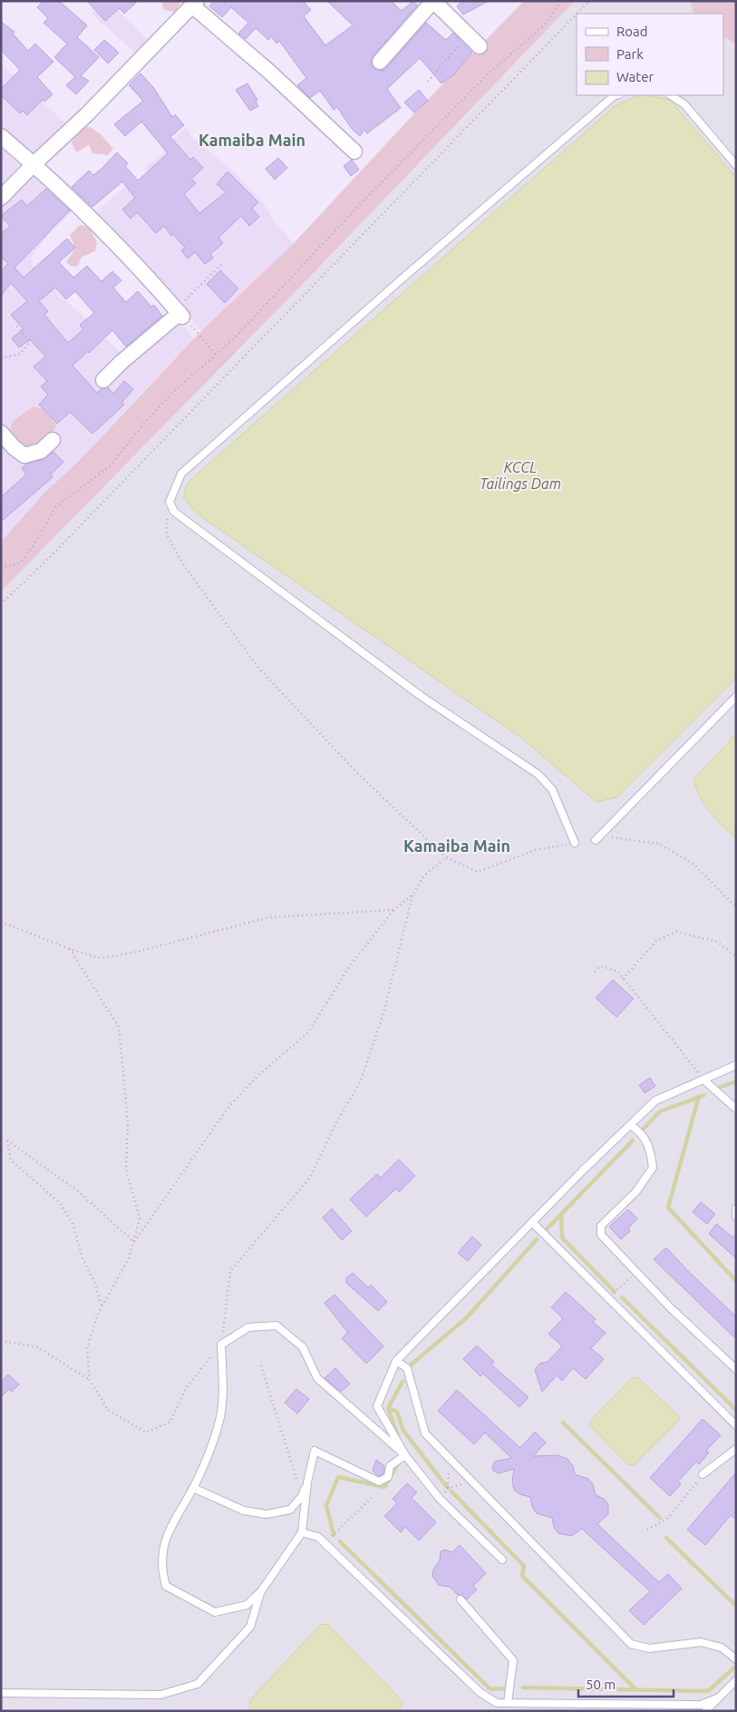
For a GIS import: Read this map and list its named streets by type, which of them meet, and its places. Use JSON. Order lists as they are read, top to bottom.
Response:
{
  "districts": ["Kamaiba Main", "Kamaiba Main"],
  "water": ["KCCL Tailings Dam"],
  "legend": ["Road", "Park", "Water"],
  "scale_bar": "50 m"
}
